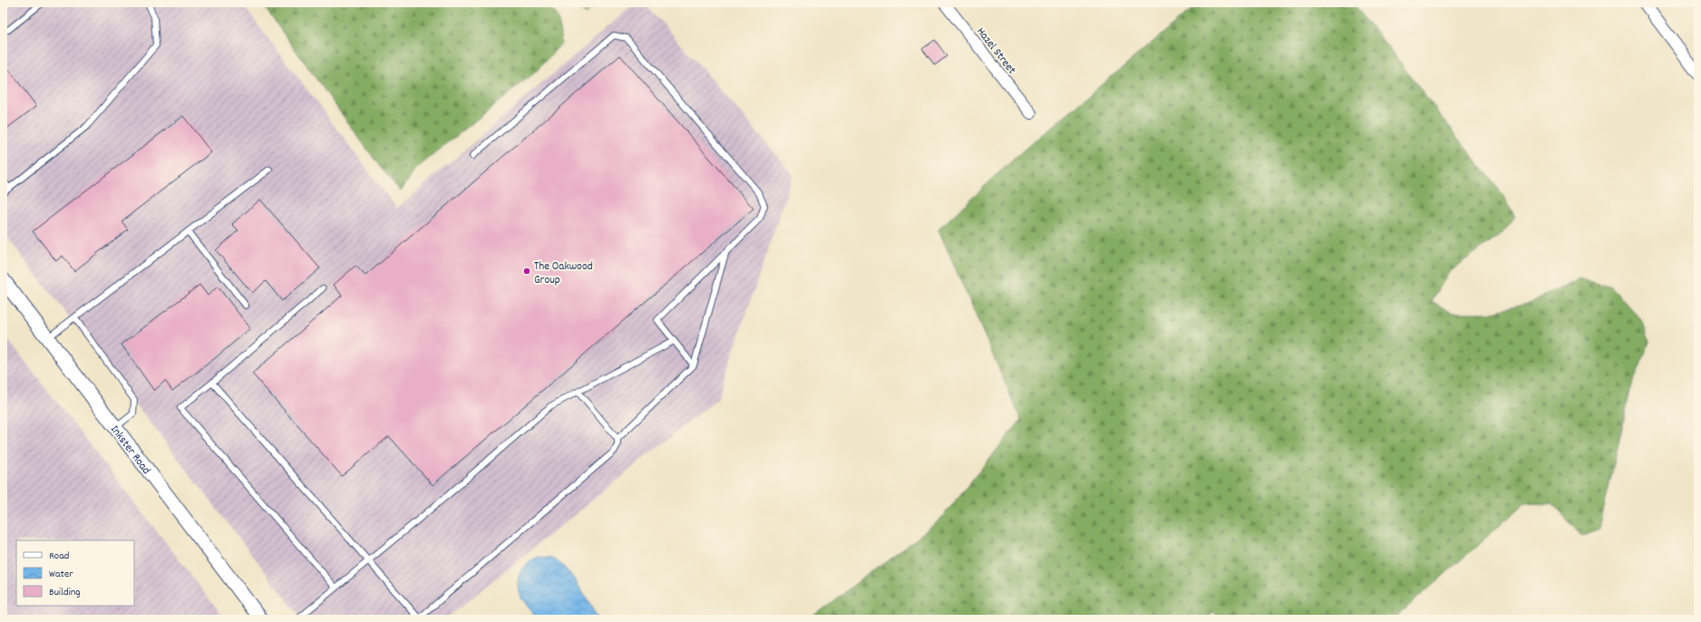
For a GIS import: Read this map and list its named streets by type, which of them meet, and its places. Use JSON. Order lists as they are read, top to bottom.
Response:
{
  "streets": {
    "street": ["Hazel Street", "Inkster Road"]
  },
  "places": ["The Oakwood Group"],
  "legend": ["Road", "Water", "Building"]
}
